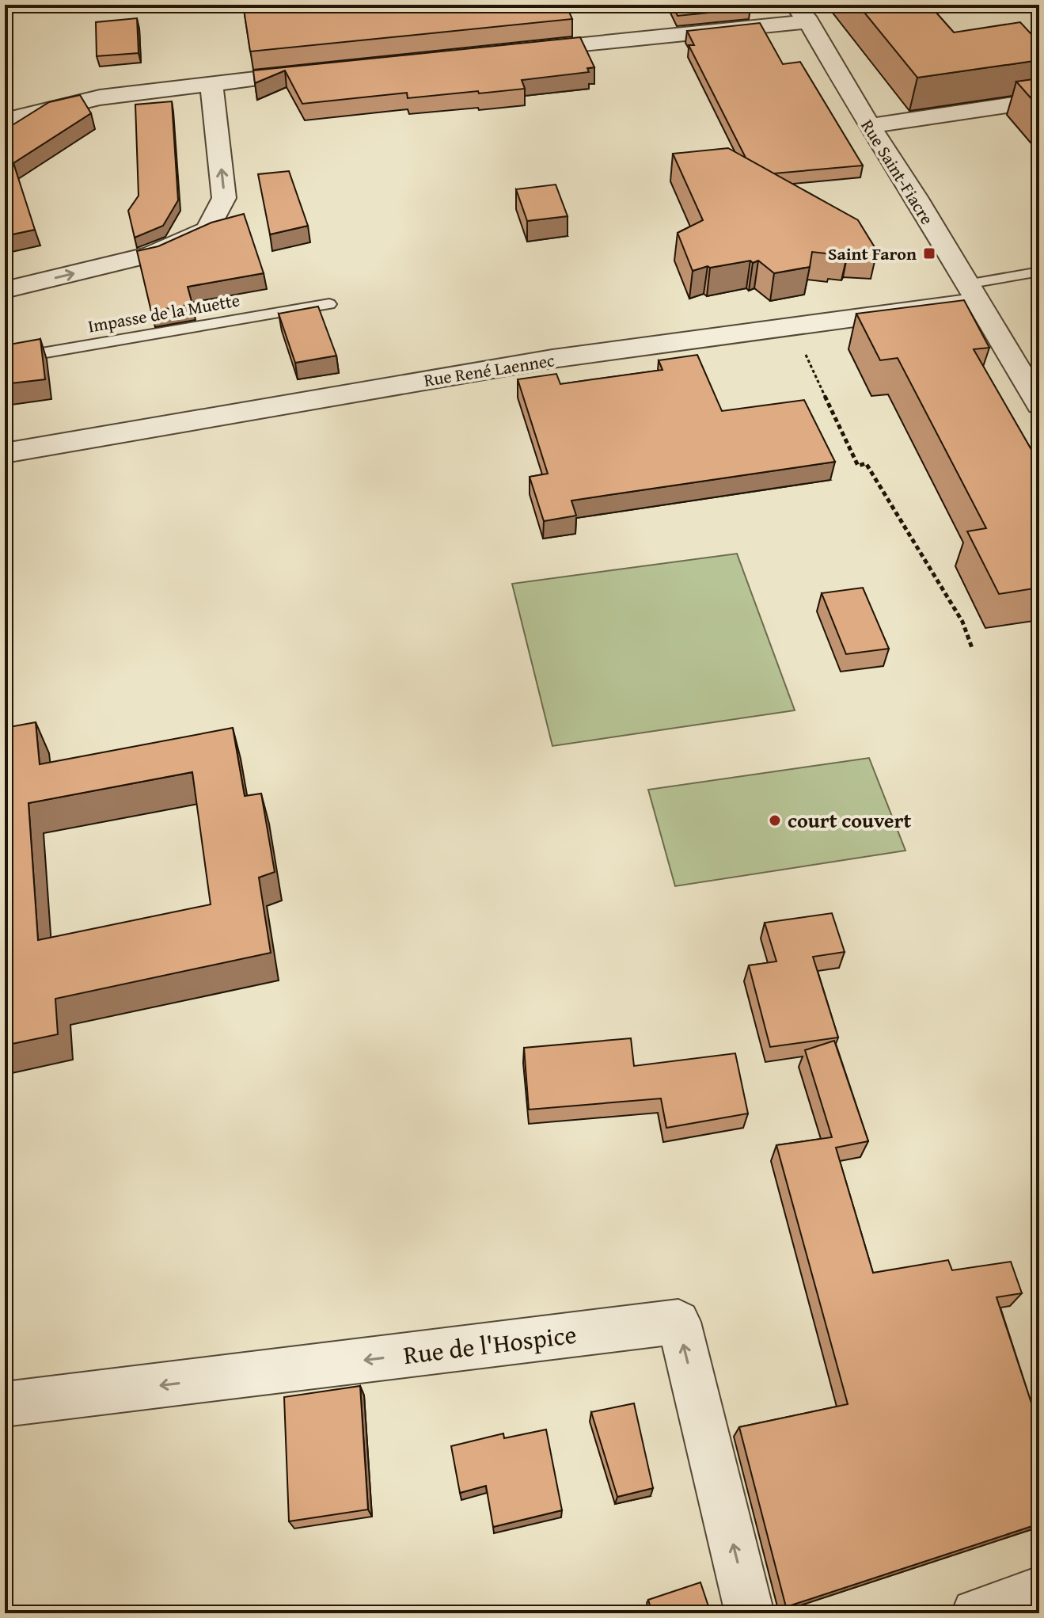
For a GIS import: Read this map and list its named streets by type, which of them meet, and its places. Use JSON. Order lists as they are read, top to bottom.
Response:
{
  "streets": {
    "street": ["Rue Saint-Fiacre", "Rue René Laennec", "Rue de l'Hospice"],
    "lane": ["Impasse de la Muette"]
  },
  "crossings": [
    ["Rue Saint-Fiacre", "Rue René Laennec"]
  ],
  "places": {
    "transit": ["Saint Faron"],
    "other": ["court couvert"]
  }
}
